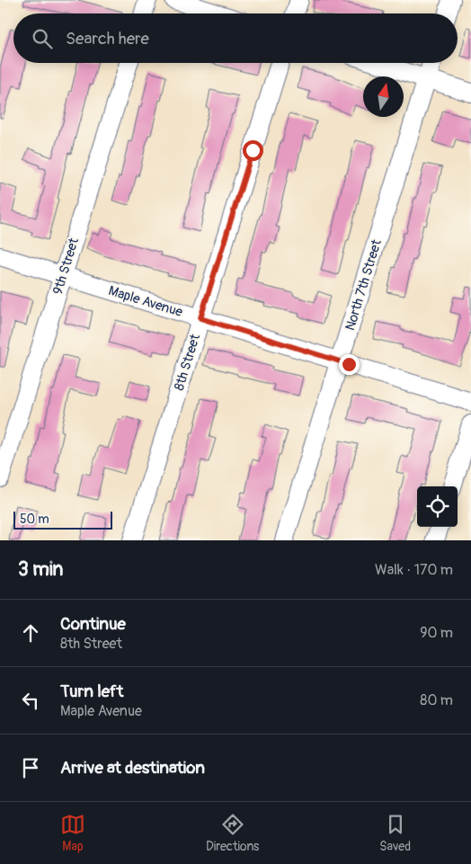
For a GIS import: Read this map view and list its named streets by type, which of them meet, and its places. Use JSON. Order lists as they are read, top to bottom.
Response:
{
  "streets": {
    "street": [
      "9th Street",
      "North 7th Street",
      "Maple Avenue",
      "8th Street"
    ]
  },
  "crossings": [
    ["9th Street", "Maple Avenue"],
    ["North 7th Street", "Maple Avenue"],
    ["Maple Avenue", "8th Street"]
  ],
  "scale_bar": "50 m",
  "north": "top",
  "page": {
    "search": "Search here",
    "scale": "50 m",
    "heading": ["3 min", "Walk · 170 m"],
    "list": [
      ["Continue", "8th Street", "90 m"],
      ["Turn left", "Maple Avenue", "80 m"],
      "Arrive at destination"
    ],
    "nav": ["Map", "Directions", "Saved"]
  }
}
